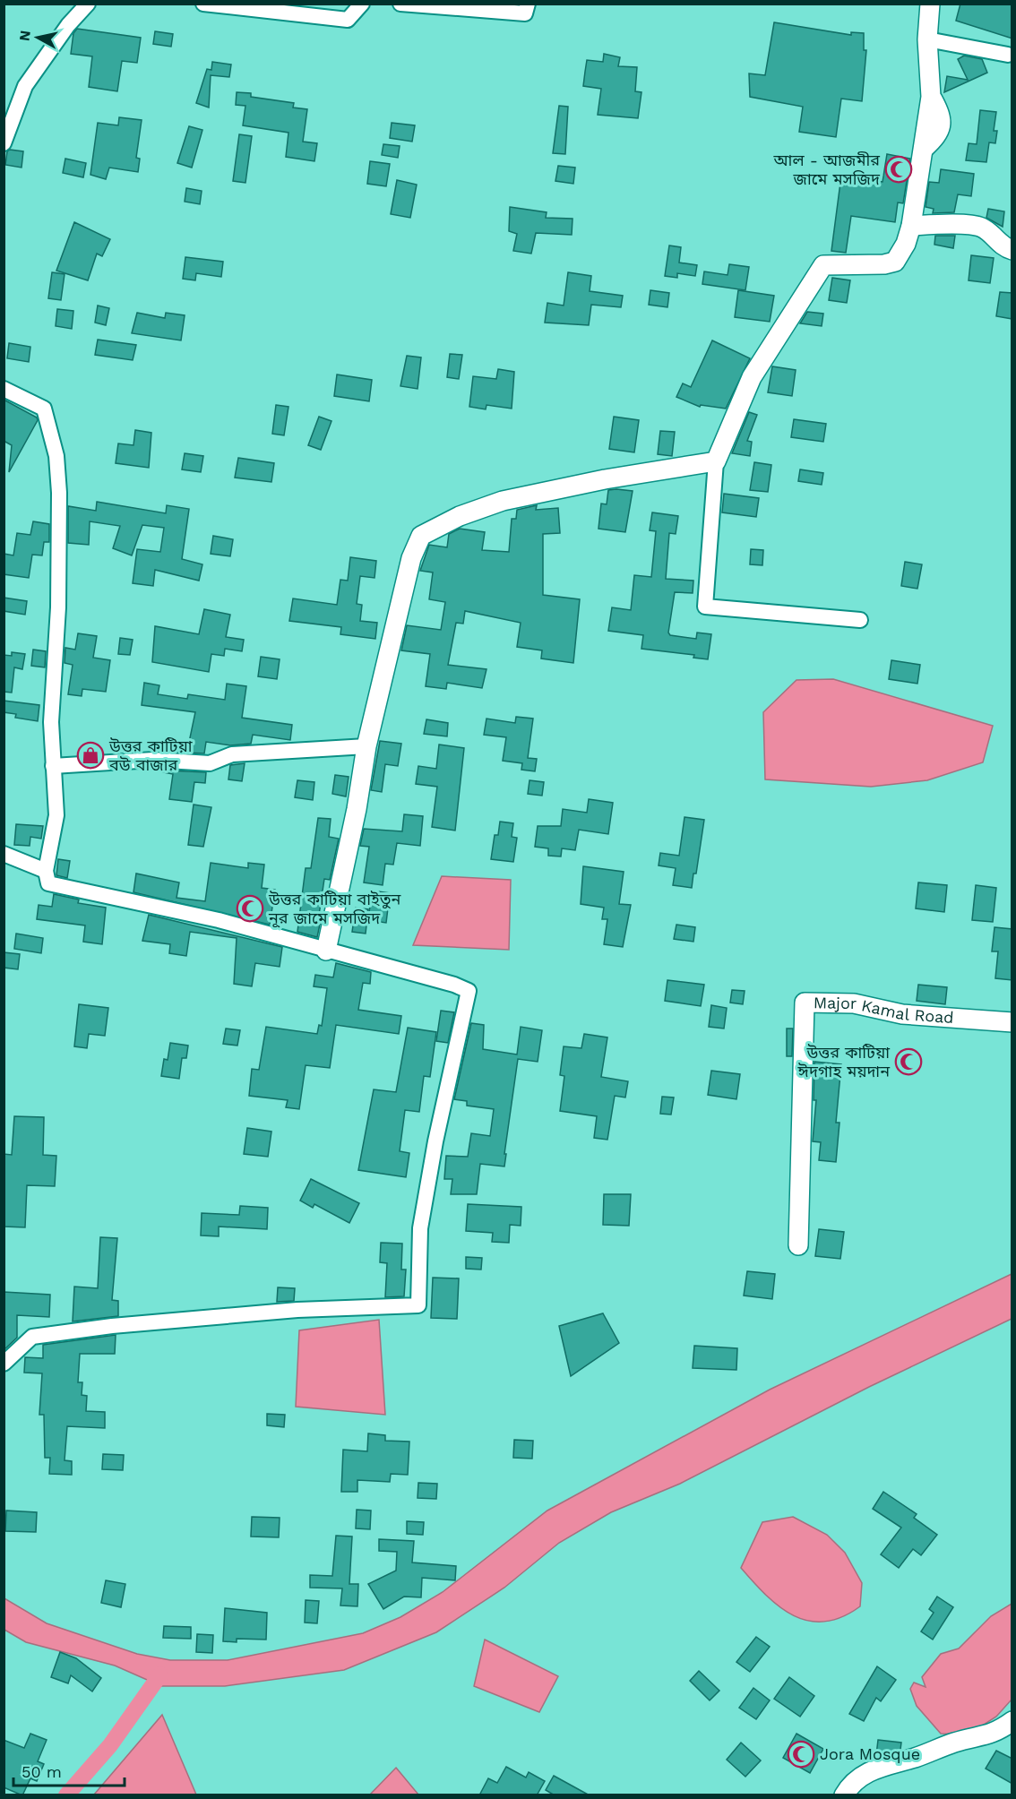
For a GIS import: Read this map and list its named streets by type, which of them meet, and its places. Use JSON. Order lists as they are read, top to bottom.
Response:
{
  "streets": {
    "street": ["Major Kamal Road"]
  },
  "places": {
    "mosque": [
      "আল - আজমীর জামে মসজিদ",
      "উত্তর কাটিয়া বাইতুন নূর জামে মসজিদ",
      "উত্তর কাটিয়া ঈদগাহ ময়দান",
      "Jora Mosque"
    ],
    "shop": ["উত্তর কাটিয়া বউ বাজার"]
  },
  "scale_bar": "50 m",
  "north": "left"
}
